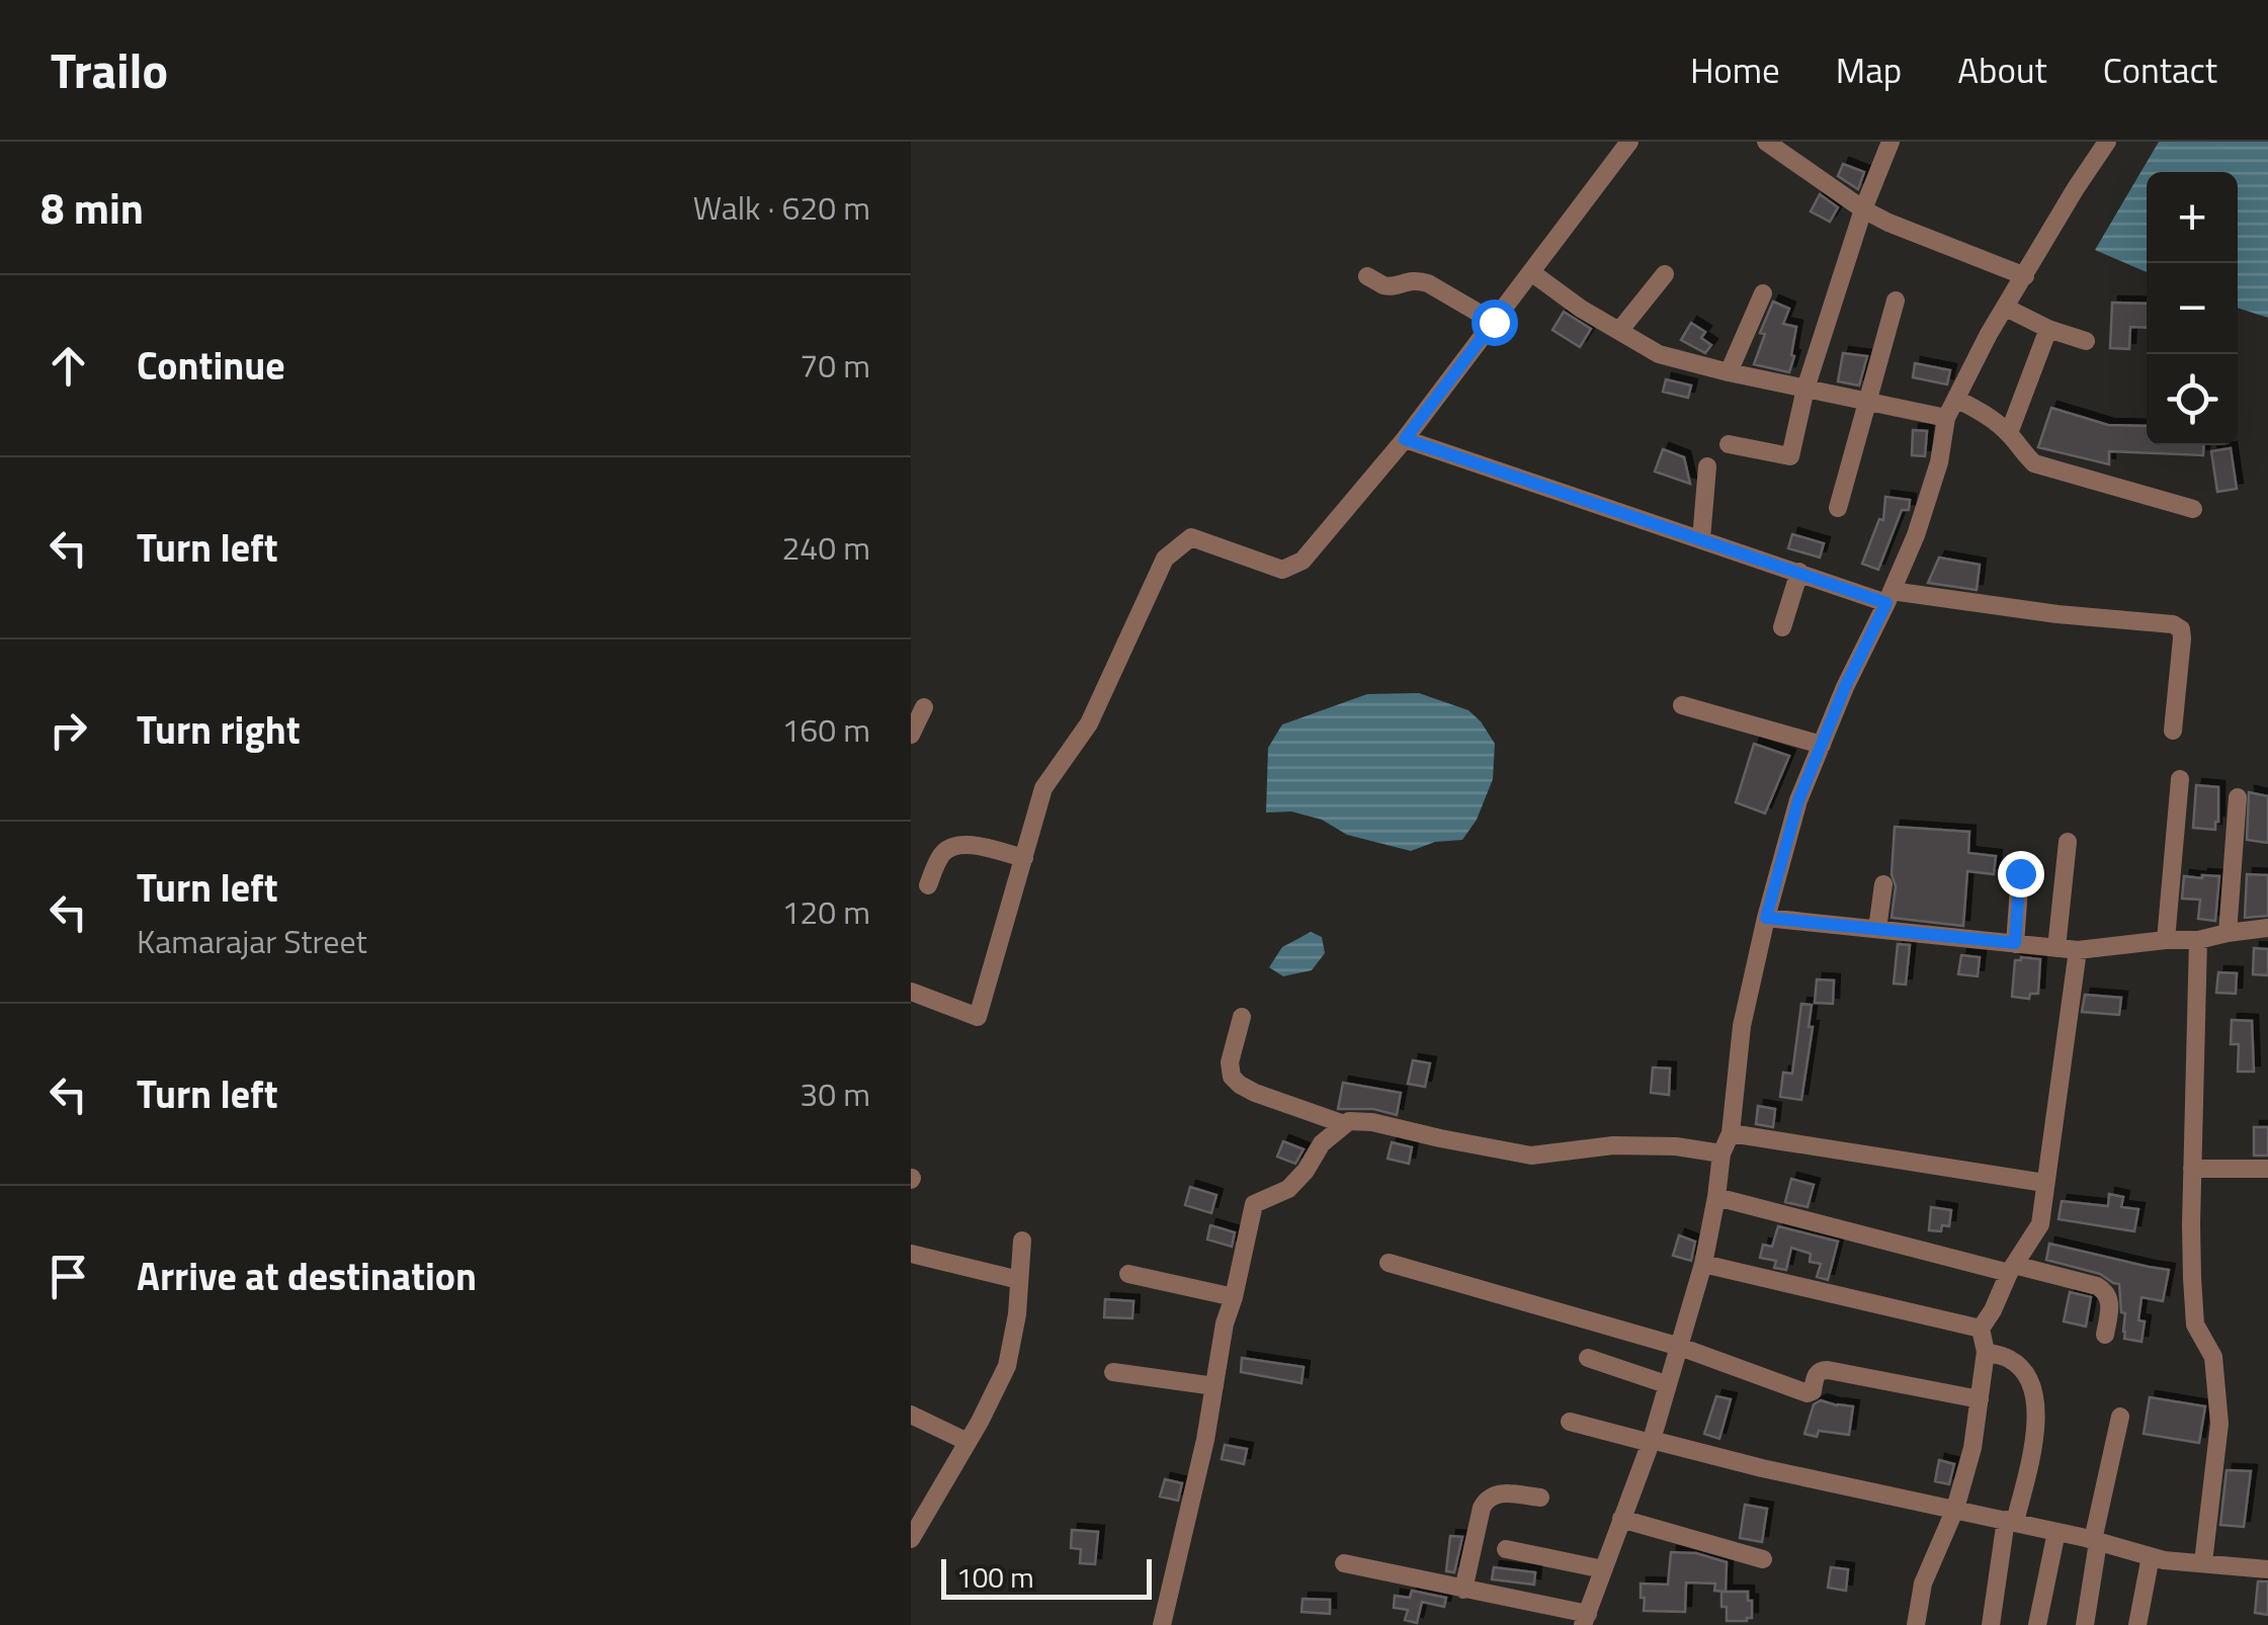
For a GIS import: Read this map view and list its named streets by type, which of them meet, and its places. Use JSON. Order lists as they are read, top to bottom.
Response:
{
  "scale_bar": "100 m",
  "page": {
    "header": "Trailo",
    "nav": [
      "Home",
      "Map",
      "About",
      "Contact"
    ],
    "heading": ["8 min", "Walk · 620 m"],
    "map_buttons": ["+", "−"],
    "list": [
      ["Continue", "70 m"],
      ["Turn left", "240 m"],
      ["Turn right", "160 m"],
      ["Turn left", "Kamarajar Street", "120 m"],
      ["Turn left", "30 m"],
      "Arrive at destination"
    ],
    "scale": "100 m"
  }
}
